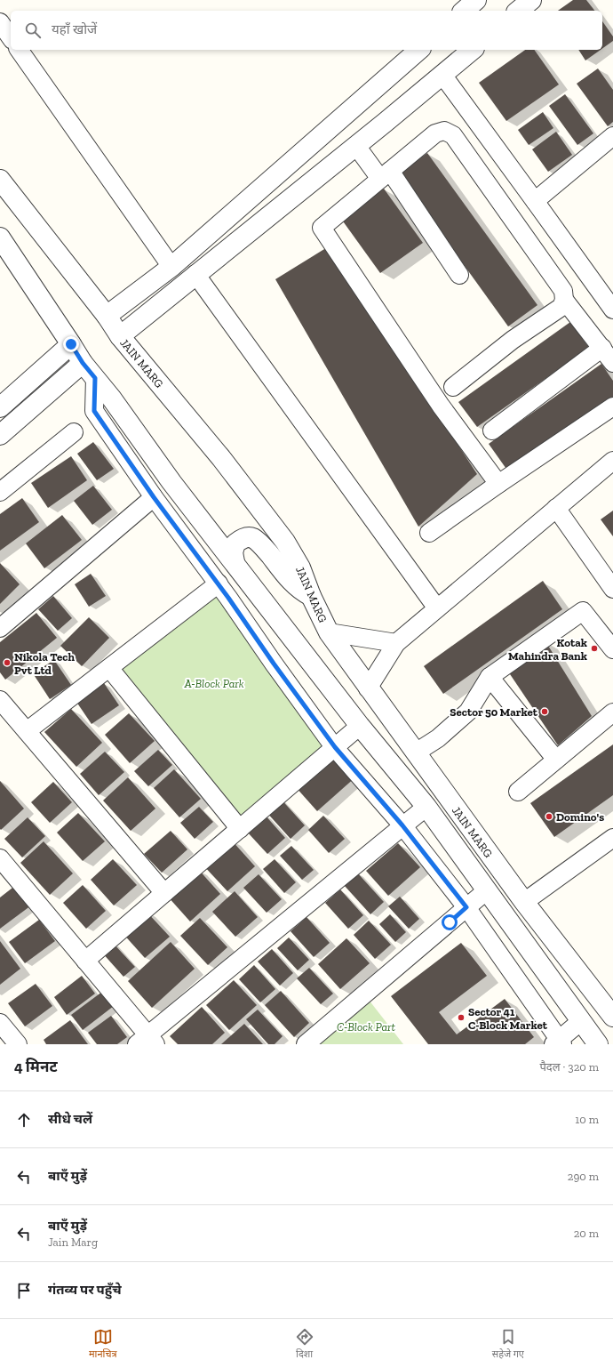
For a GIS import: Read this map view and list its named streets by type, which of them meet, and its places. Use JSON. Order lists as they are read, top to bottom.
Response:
{
  "streets": {
    "street": ["JAIN MARG"]
  },
  "parks": ["A-Block Park", "C-Block Part"],
  "places": [
    "Kotak Mahindra Bank",
    "Nikola Tech Pvt Ltd",
    "Sector 50 Market",
    "Domino's",
    "Sector 41 C-Block Market"
  ],
  "page": {
    "search": "यहाँ खोजें",
    "heading": ["4 मिनट", "पैदल · 320 m"],
    "list": [
      ["सीधे चलें", "10 m"],
      ["बाएँ मुड़ें", "290 m"],
      ["बाएँ मुड़ें", "Jain Marg", "20 m"],
      "गंतव्य पर पहुँचे"
    ],
    "nav": ["मानचित्र", "दिशा", "सहेजे गए"]
  }
}
